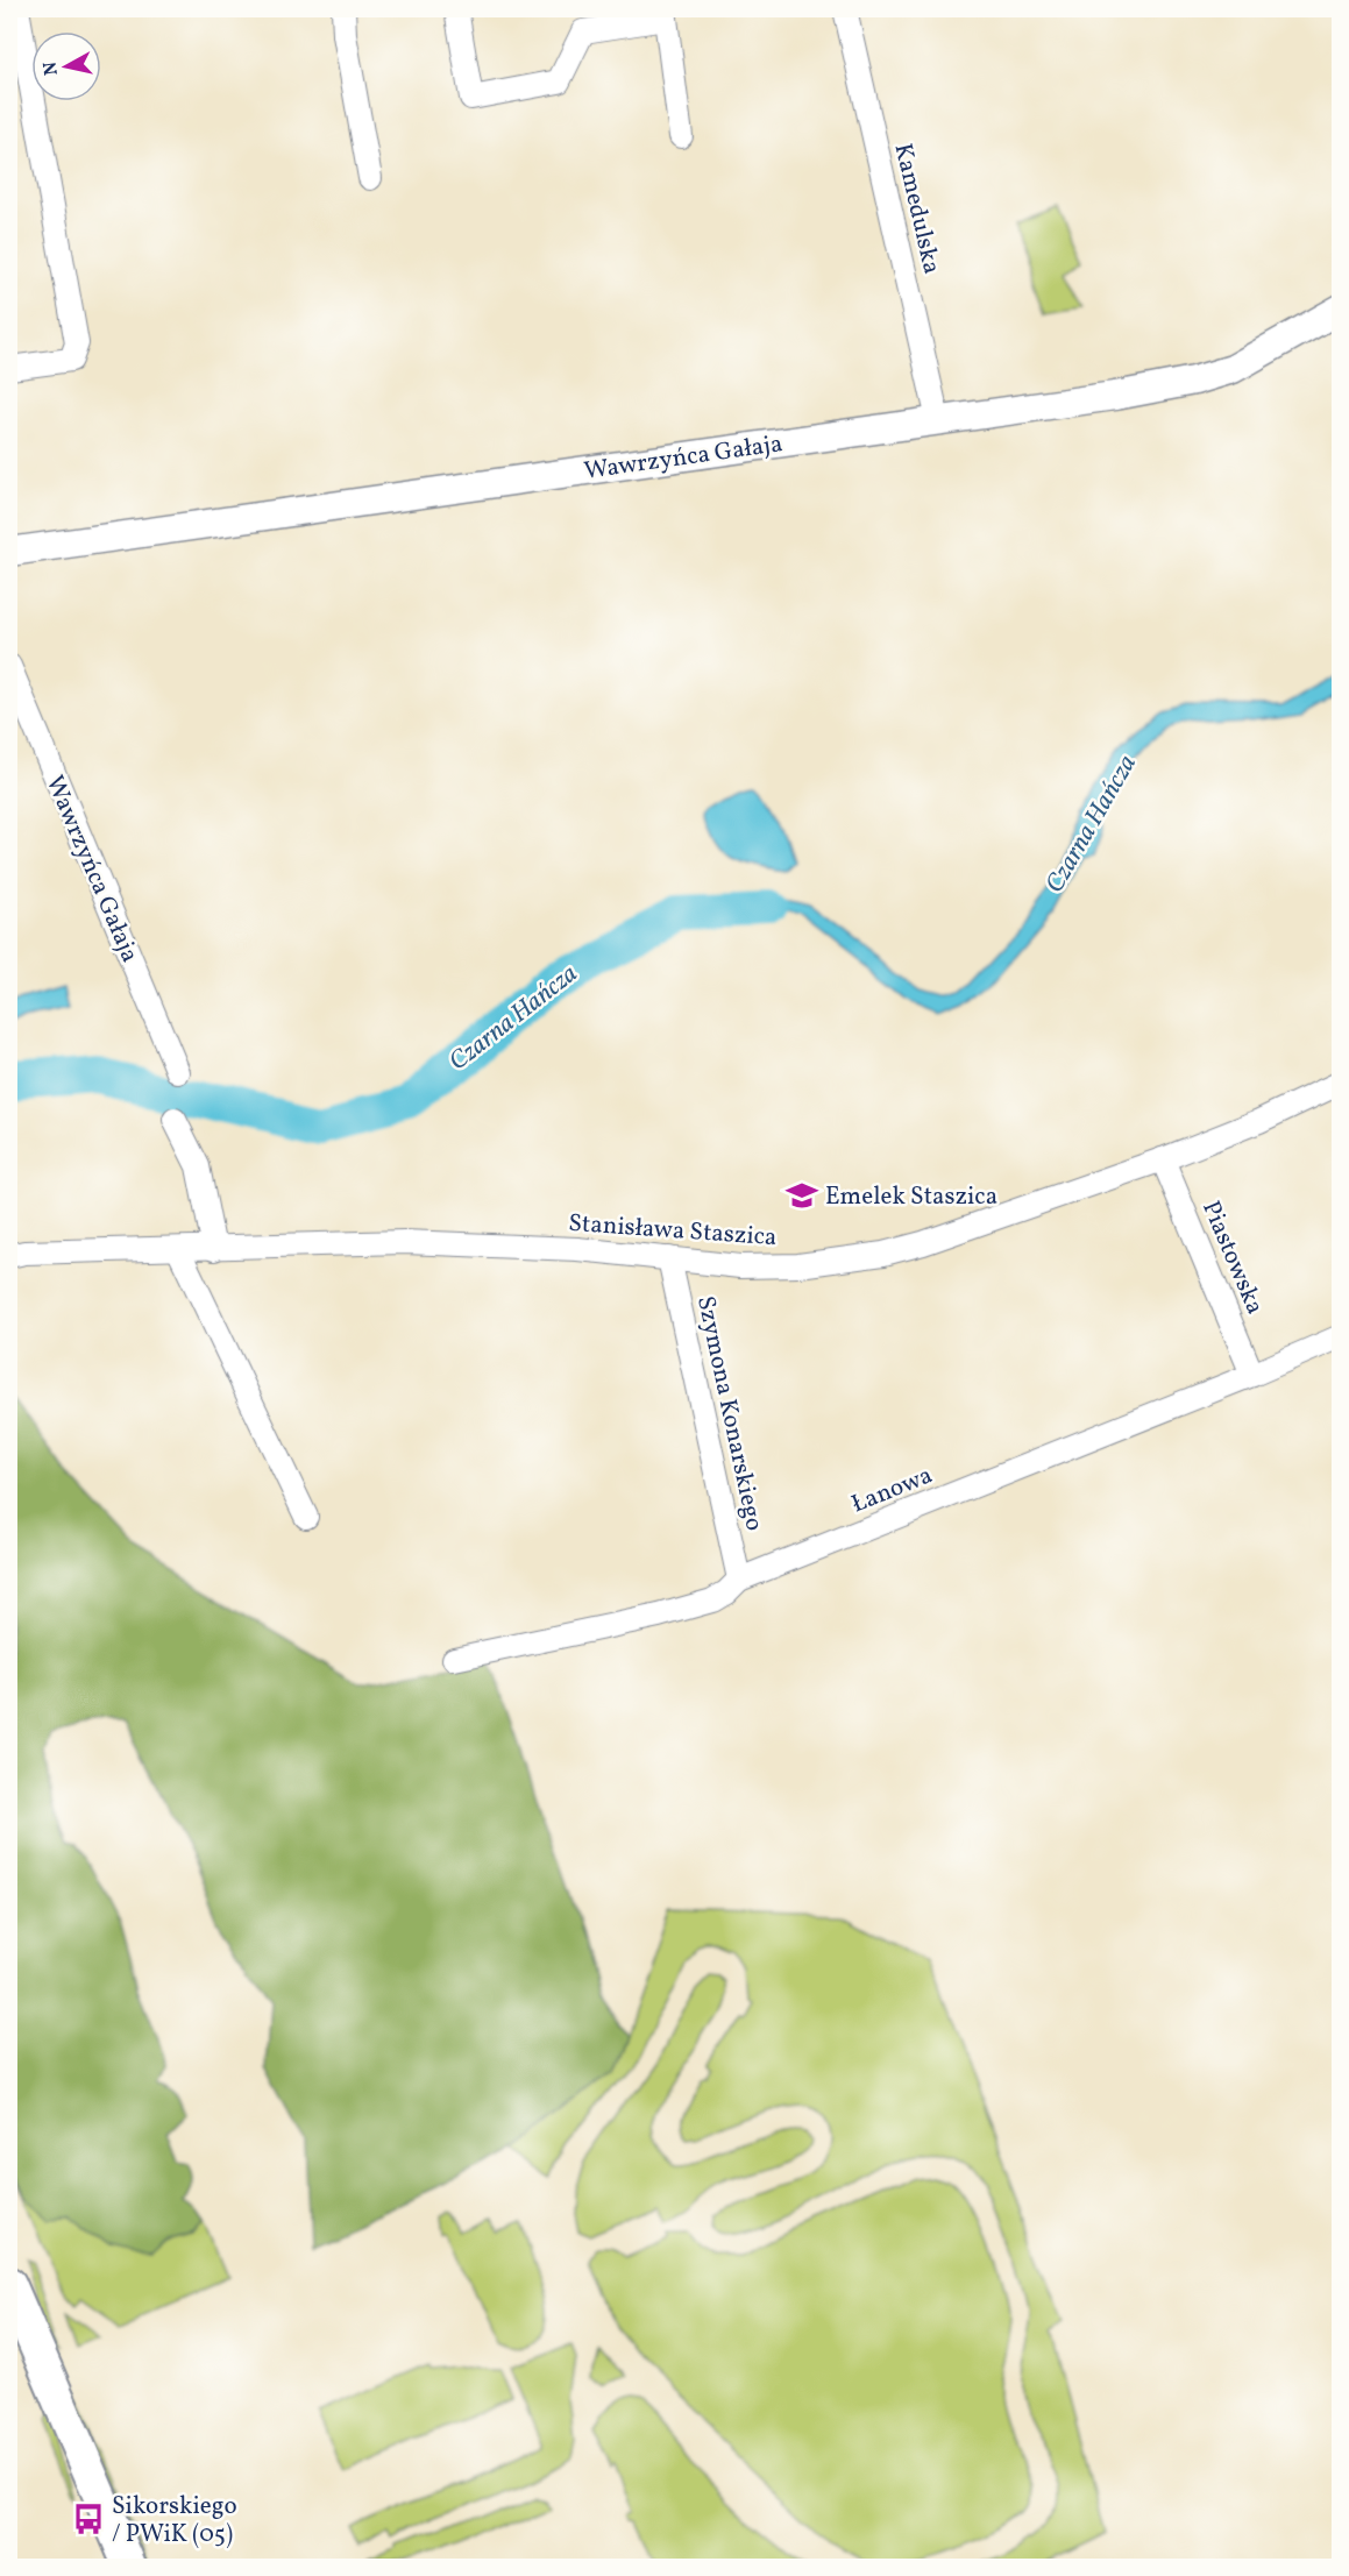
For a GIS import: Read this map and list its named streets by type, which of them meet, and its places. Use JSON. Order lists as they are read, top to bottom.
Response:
{
  "streets": {
    "street": [
      "Kamedulska",
      "Wawrzyńca Gałaja",
      "Stanisława Staszica",
      "Piastowska",
      "Szymona Konarskiego",
      "Łanowa"
    ]
  },
  "crossings": [
    ["Kamedulska", "Wawrzyńca Gałaja"],
    ["Stanisława Staszica", "Piastowska"],
    ["Stanisława Staszica", "Szymona Konarskiego"],
    ["Piastowska", "Łanowa"],
    ["Szymona Konarskiego", "Łanowa"]
  ],
  "water": ["Czarna Hańcza"],
  "places": {
    "school or university": ["Emelek Staszica"],
    "bus stop": ["Sikorskiego / PWiK (05)"]
  },
  "north": "left"
}
